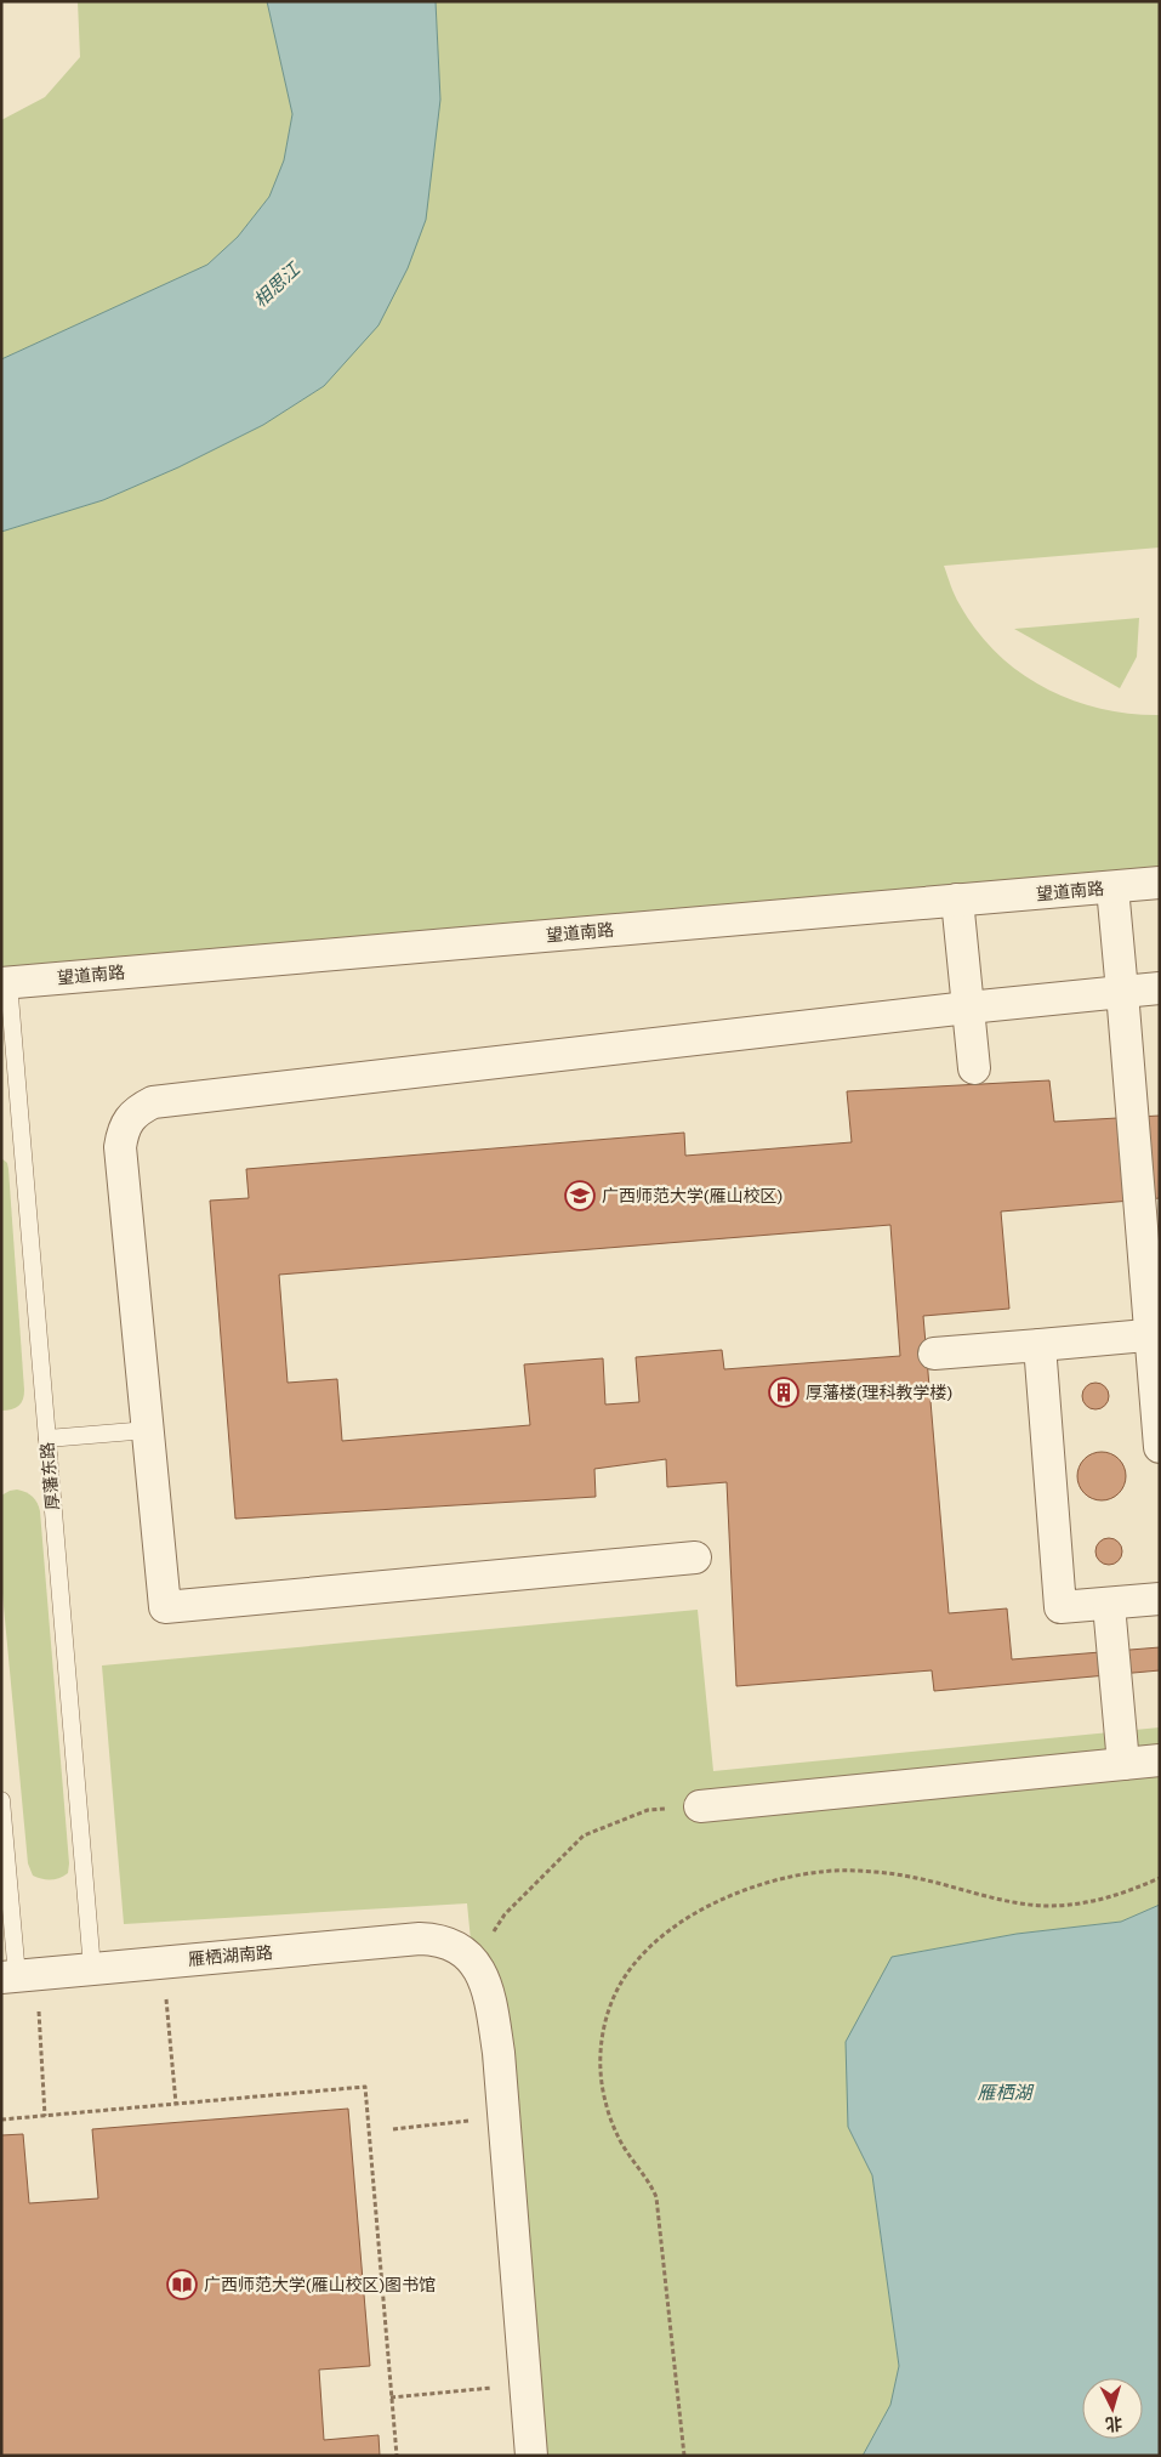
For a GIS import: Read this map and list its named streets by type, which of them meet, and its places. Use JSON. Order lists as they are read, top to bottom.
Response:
{
  "streets": {
    "street": ["望道南路", "雁栖湖南路"],
    "lane": ["厚藩东路"]
  },
  "crossings": [
    ["望道南路", "厚藩东路"],
    ["厚藩东路", "雁栖湖南路"]
  ],
  "water": ["相思江", "雁栖湖"],
  "places": {
    "school or university": ["广西师范大学(雁山校区)"],
    "building": ["厚藩楼(理科教学楼)"],
    "library": ["广西师范大学(雁山校区)图书馆"]
  },
  "north": "bottom"
}
